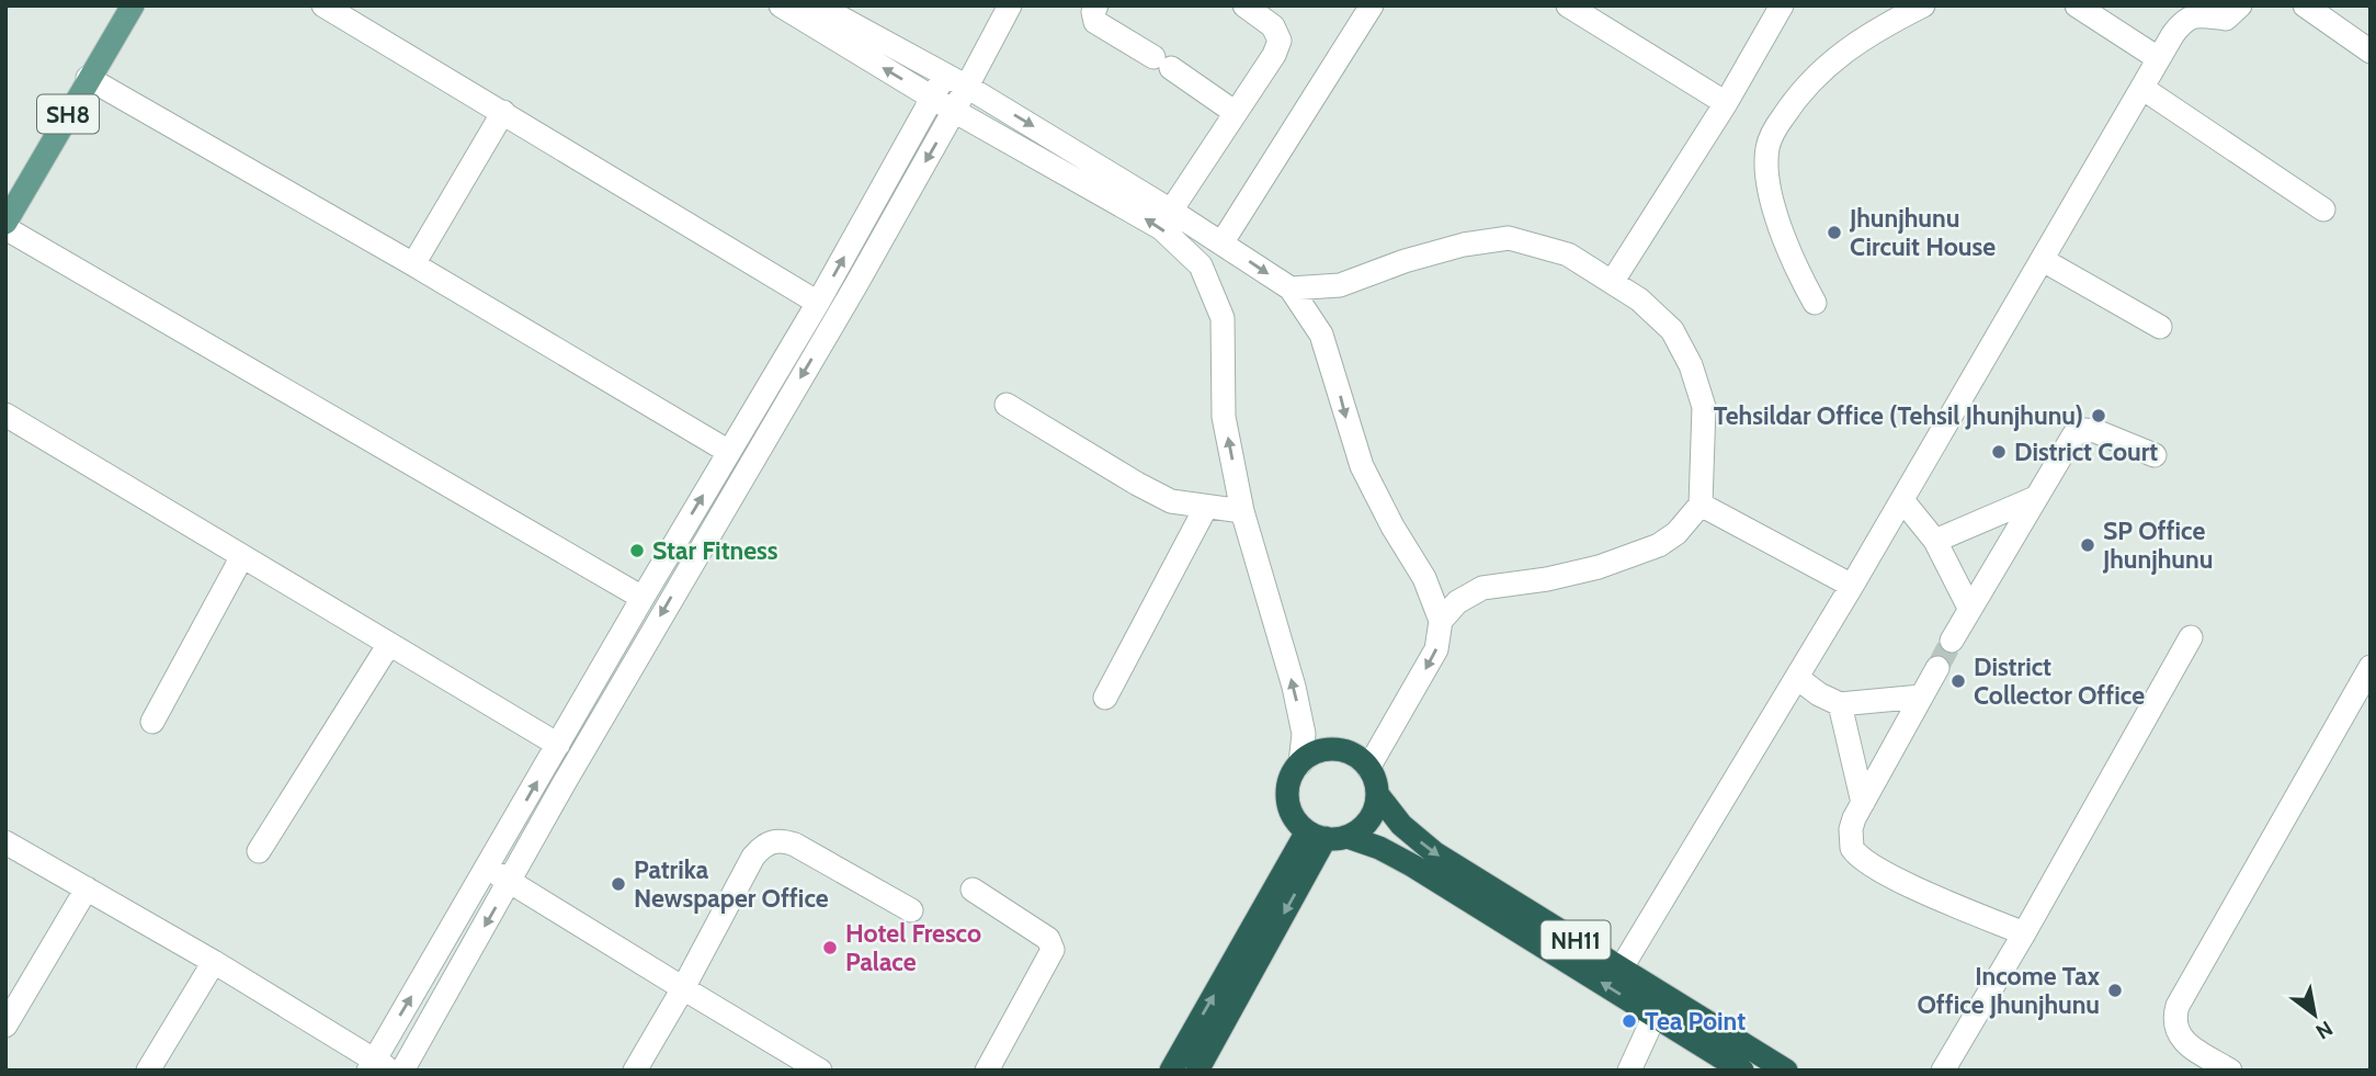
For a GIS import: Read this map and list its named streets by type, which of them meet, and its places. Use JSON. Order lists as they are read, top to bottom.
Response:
{
  "streets": {
    "highway": ["NH11"],
    "main road": ["SH8"]
  },
  "places": [
    "Jhunjhunu Circuit House",
    "Tehsildar Office (Tehsil Jhunjhunu)",
    "District Court",
    "SP Office Jhunjhunu",
    "Star Fitness",
    "District Collector Office",
    "Patrika Newspaper Office",
    "Hotel Fresco Palace",
    "Income Tax Office Jhunjhunu",
    "Tea Point"
  ],
  "north": "bottom right"
}
